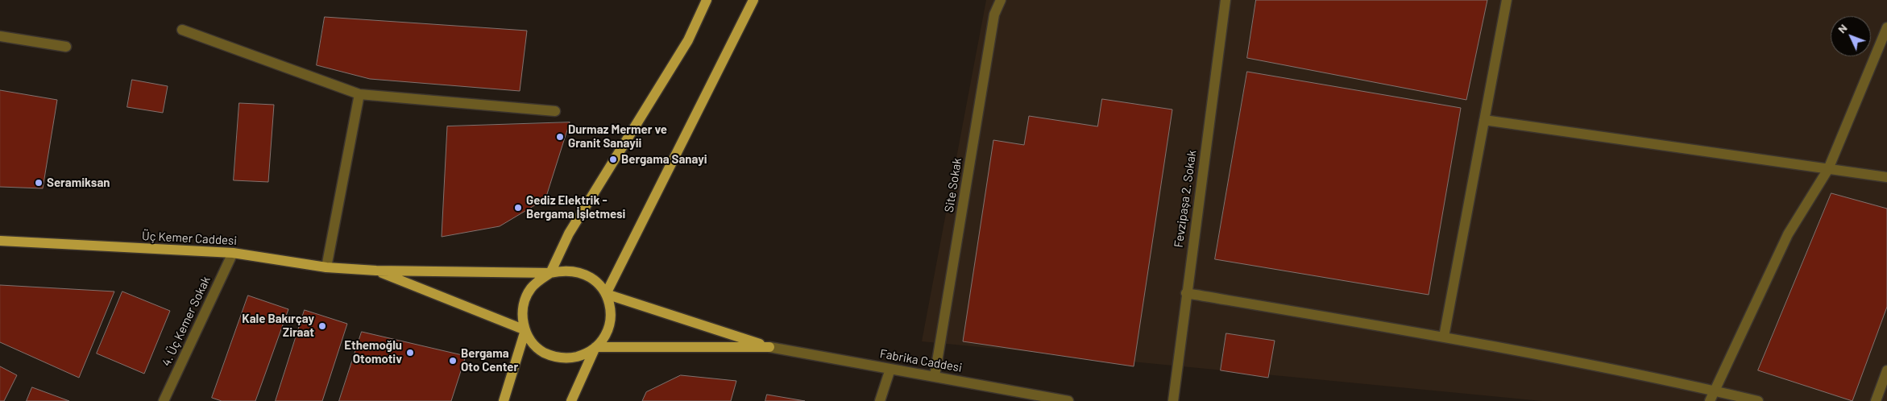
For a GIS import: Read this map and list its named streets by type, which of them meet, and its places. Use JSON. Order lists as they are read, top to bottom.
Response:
{
  "streets": {
    "main road": ["Üç Kemer Caddesi"],
    "street": [
      "Site Sokak",
      "Fevzipaşa 2. Sokak",
      "4. Üç Kemer Sokak",
      "Fabrika Caddesi"
    ]
  },
  "crossings": [
    ["Site Sokak", "Fabrika Caddesi"],
    ["Üç Kemer Caddesi", "4. Üç Kemer Sokak"]
  ],
  "places": [
    "Durmaz Mermer ve Granit Sanayii",
    "Bergama Sanayi",
    "Seramiksan",
    "Gediz Elektrik - Bergama İşletmesi",
    "Kale Bakırçay Ziraat",
    "Ethemoğlu Otomotiv",
    "Bergama Oto Center"
  ],
  "north": "top left"
}
